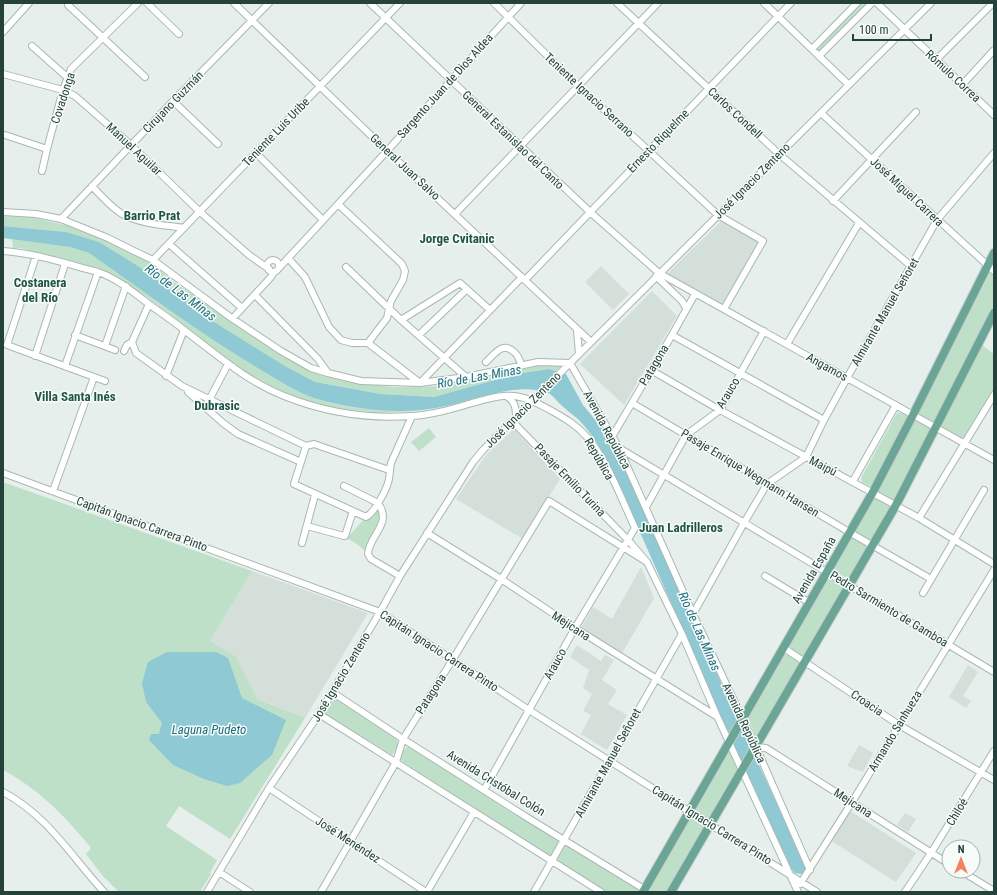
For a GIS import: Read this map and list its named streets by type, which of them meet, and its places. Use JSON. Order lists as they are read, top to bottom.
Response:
{
  "streets": {
    "main road": ["Avenida España"],
    "street": [
      "Rómulo Correa",
      "Sargento Juan de Dios Aldea",
      "Teniente Ignacio Serrano",
      "Covadonga",
      "Cirujano Guzmán",
      "Carlos Condell",
      "Teniente Luis Uribe",
      "General Estanislao del Canto",
      "Ernesto Riquelme",
      "Manuel Aguilar",
      "General Juan Salvo",
      "José Ignacio Zenteno",
      "José Miguel Carrera",
      "Almirante Manuel Señoret",
      "Patagona",
      "Angamos",
      "Arauco",
      "Avenida República",
      "República",
      "Maipú",
      "Pasaje Enrique Wegmann Hansen",
      "Pasaje Emilio Turina",
      "Capitán Ignacio Carrera Pinto",
      "Pedro Sarmiento de Gamboa",
      "Mejicana",
      "Croacia",
      "Armando Sanhueza",
      "Avenida Cristóbal Colón",
      "Chiloé",
      "José Menéndez"
    ]
  },
  "crossings": [
    ["Rómulo Correa", "José Ignacio Zenteno"],
    ["Sargento Juan de Dios Aldea", "Teniente Ignacio Serrano"],
    ["Sargento Juan de Dios Aldea", "General Estanislao del Canto"],
    ["Sargento Juan de Dios Aldea", "Manuel Aguilar"],
    ["Sargento Juan de Dios Aldea", "General Juan Salvo"],
    ["Teniente Ignacio Serrano", "Ernesto Riquelme"],
    ["Teniente Ignacio Serrano", "José Ignacio Zenteno"],
    ["Teniente Ignacio Serrano", "Angamos"],
    ["Covadonga", "Manuel Aguilar"],
    ["Cirujano Guzmán", "Manuel Aguilar"],
    ["Cirujano Guzmán", "General Juan Salvo"],
    ["Carlos Condell", "Ernesto Riquelme"],
    ["Carlos Condell", "José Ignacio Zenteno"],
    ["Carlos Condell", "Almirante Manuel Señoret"],
    ["Teniente Luis Uribe", "General Estanislao del Canto"],
    ["Teniente Luis Uribe", "Manuel Aguilar"],
    ["Teniente Luis Uribe", "General Juan Salvo"],
    ["General Estanislao del Canto", "Ernesto Riquelme"],
    ["General Estanislao del Canto", "José Ignacio Zenteno"],
    ["General Estanislao del Canto", "Angamos"],
    ["Ernesto Riquelme", "General Juan Salvo"],
    ["General Juan Salvo", "José Ignacio Zenteno"],
    ["José Ignacio Zenteno", "José Miguel Carrera"],
    ["José Ignacio Zenteno", "Angamos"],
    ["José Ignacio Zenteno", "Avenida República"],
    ["José Ignacio Zenteno", "República"],
    ["José Ignacio Zenteno", "Pasaje Emilio Turina"],
    ["José Ignacio Zenteno", "Capitán Ignacio Carrera Pinto"],
    ["José Ignacio Zenteno", "Mejicana"],
    ["José Ignacio Zenteno", "Avenida Cristóbal Colón"],
    ["José Ignacio Zenteno", "José Menéndez"],
    ["José Miguel Carrera", "Almirante Manuel Señoret"],
    ["José Miguel Carrera", "Avenida España"],
    ["Almirante Manuel Señoret", "Angamos"],
    ["Almirante Manuel Señoret", "Avenida República"],
    ["Almirante Manuel Señoret", "Maipú"],
    ["Almirante Manuel Señoret", "Pasaje Enrique Wegmann Hansen"],
    ["Almirante Manuel Señoret", "Capitán Ignacio Carrera Pinto"],
    ["Almirante Manuel Señoret", "Pedro Sarmiento de Gamboa"],
    ["Almirante Manuel Señoret", "Mejicana"],
    ["Almirante Manuel Señoret", "Avenida Cristóbal Colón"],
    ["Patagona", "Angamos"],
    ["Patagona", "Arauco"],
    ["Patagona", "Avenida República"],
    ["Patagona", "Maipú"],
    ["Patagona", "Pasaje Enrique Wegmann Hansen"],
    ["Patagona", "Capitán Ignacio Carrera Pinto"],
    ["Patagona", "Mejicana"],
    ["Patagona", "Avenida Cristóbal Colón"],
    ["Patagona", "José Menéndez"],
    ["Angamos", "Arauco"],
    ["Angamos", "Avenida España"],
    ["Arauco", "Avenida República"],
    ["Arauco", "República"],
    ["Arauco", "Maipú"],
    ["Arauco", "Pasaje Enrique Wegmann Hansen"],
    ["Arauco", "Pasaje Emilio Turina"],
    ["Arauco", "Capitán Ignacio Carrera Pinto"],
    ["Arauco", "Pedro Sarmiento de Gamboa"],
    ["Arauco", "Mejicana"],
    ["Arauco", "Avenida Cristóbal Colón"],
    ["Avenida República", "Pasaje Emilio Turina"],
    ["Avenida República", "Capitán Ignacio Carrera Pinto"],
    ["Avenida República", "Avenida España"],
    ["Avenida República", "Pedro Sarmiento de Gamboa"],
    ["Avenida República", "Mejicana"],
    ["Avenida República", "Armando Sanhueza"],
    ["República", "Pasaje Emilio Turina"],
    ["Maipú", "Avenida España"],
    ["Pasaje Enrique Wegmann Hansen", "Avenida España"],
    ["Capitán Ignacio Carrera Pinto", "Avenida España"],
    ["Capitán Ignacio Carrera Pinto", "Armando Sanhueza"],
    ["Avenida España", "Pedro Sarmiento de Gamboa"],
    ["Avenida España", "Croacia"],
    ["Avenida España", "Avenida Cristóbal Colón"],
    ["Pedro Sarmiento de Gamboa", "Armando Sanhueza"],
    ["Mejicana", "Armando Sanhueza"],
    ["Mejicana", "Chiloé"],
    ["Croacia", "Armando Sanhueza"],
    ["Croacia", "Chiloé"]
  ],
  "districts": [
    "Barrio Prat",
    "Jorge Cvitanic",
    "Costanera del Río",
    "Villa Santa Inés",
    "Dubrasic",
    "Juan Ladrilleros"
  ],
  "water": ["Río de Las Minas", "Laguna Pudeto"],
  "scale_bar": "100 m",
  "north": "top"
}
